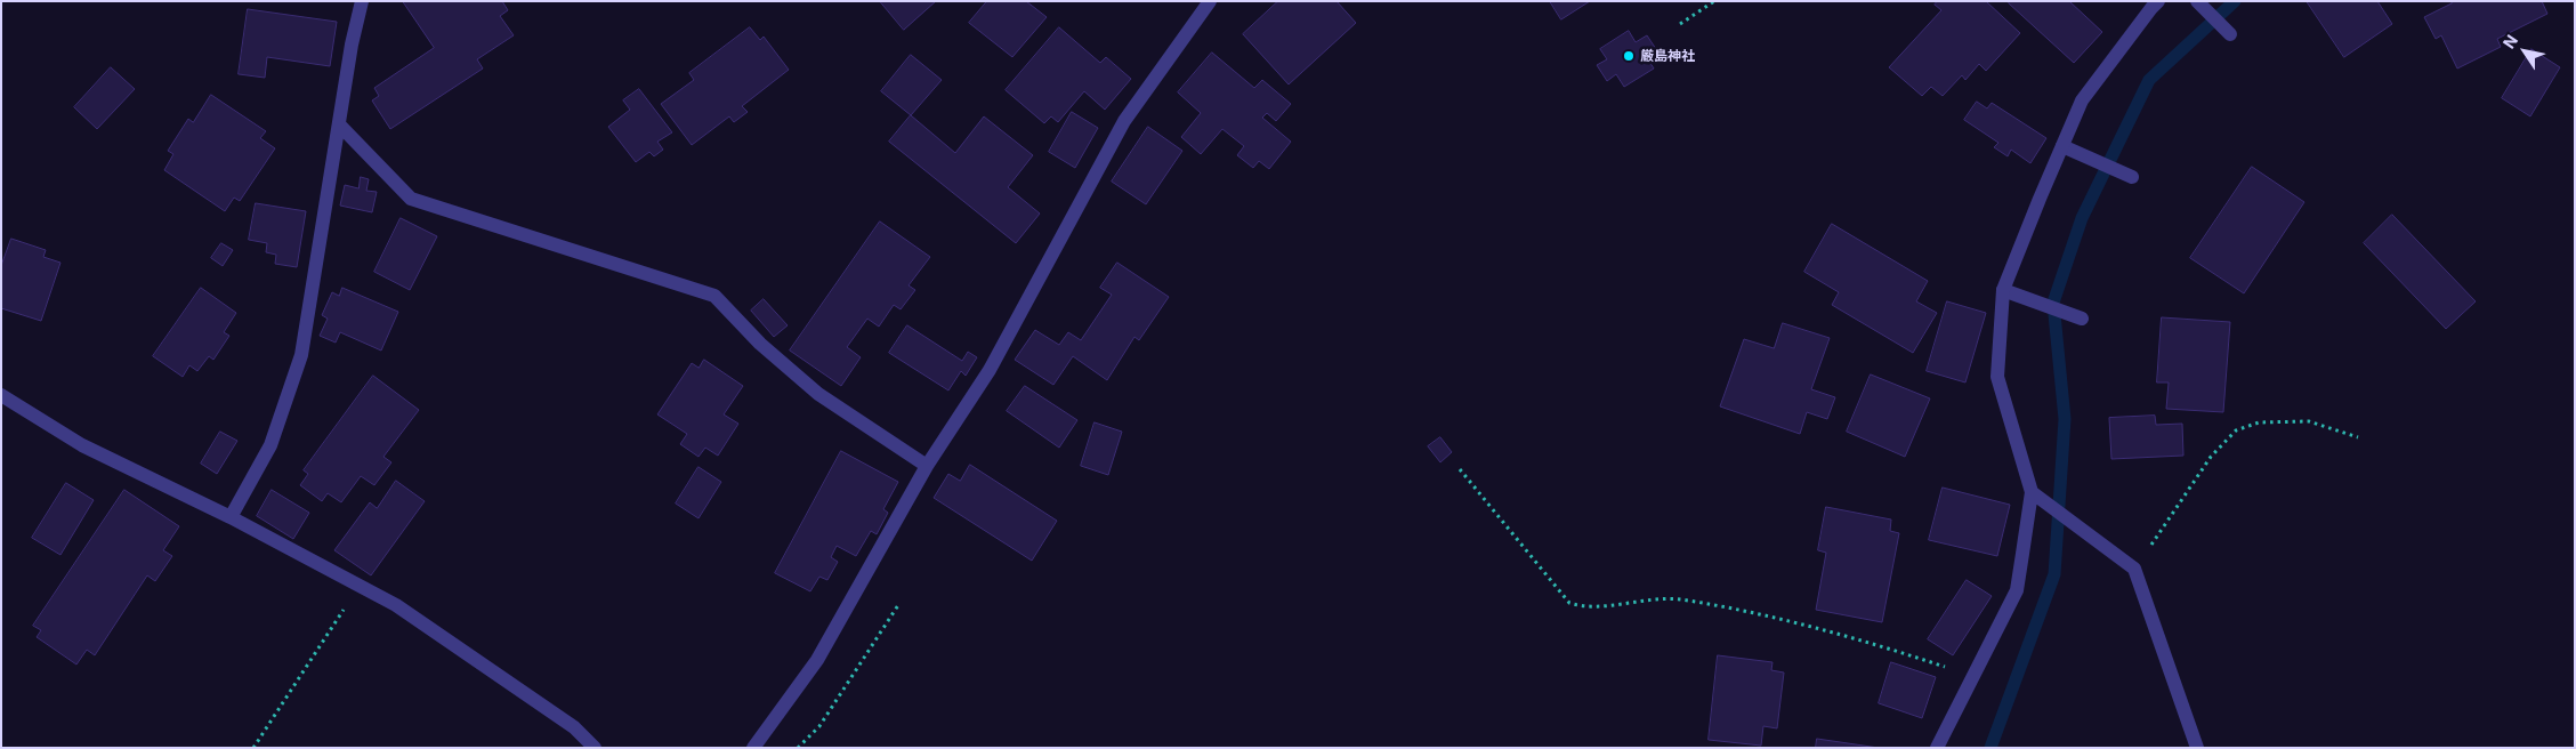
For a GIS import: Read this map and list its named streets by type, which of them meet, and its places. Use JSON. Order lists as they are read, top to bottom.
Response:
{
  "places": ["厳島神社"],
  "north": "top left"
}
